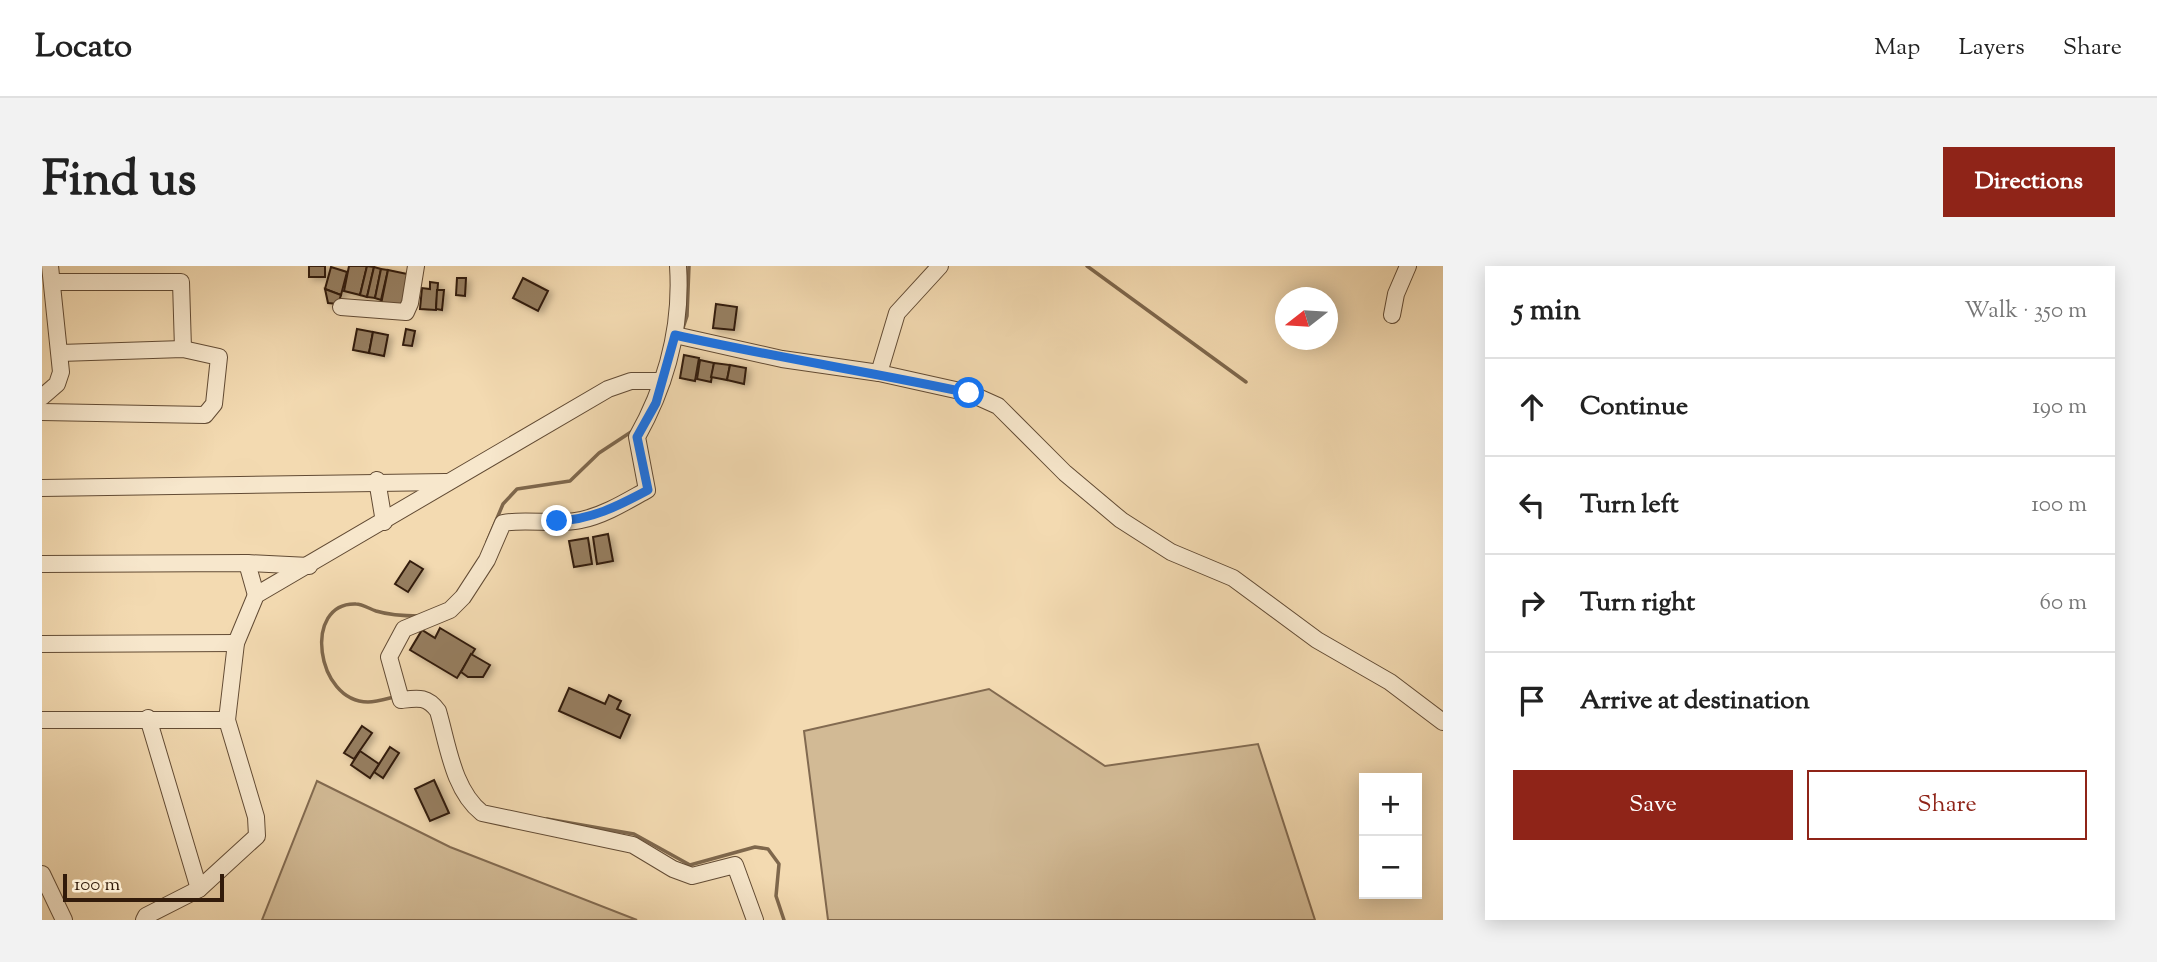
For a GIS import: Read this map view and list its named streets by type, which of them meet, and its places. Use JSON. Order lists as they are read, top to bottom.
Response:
{
  "scale_bar": "100 m",
  "north": "left",
  "page": {
    "header": "Locato",
    "nav": ["Map", "Layers", "Share"],
    "title": "Find us",
    "buttons": [
      "Directions",
      ["Save", "Share"]
    ],
    "heading": ["5 min", "Walk · 350 m"],
    "list": [
      ["Continue", "190 m"],
      ["Turn left", "100 m"],
      ["Turn right", "60 m"],
      "Arrive at destination"
    ],
    "map_buttons": ["+", "−"],
    "scale": "100 m"
  }
}
